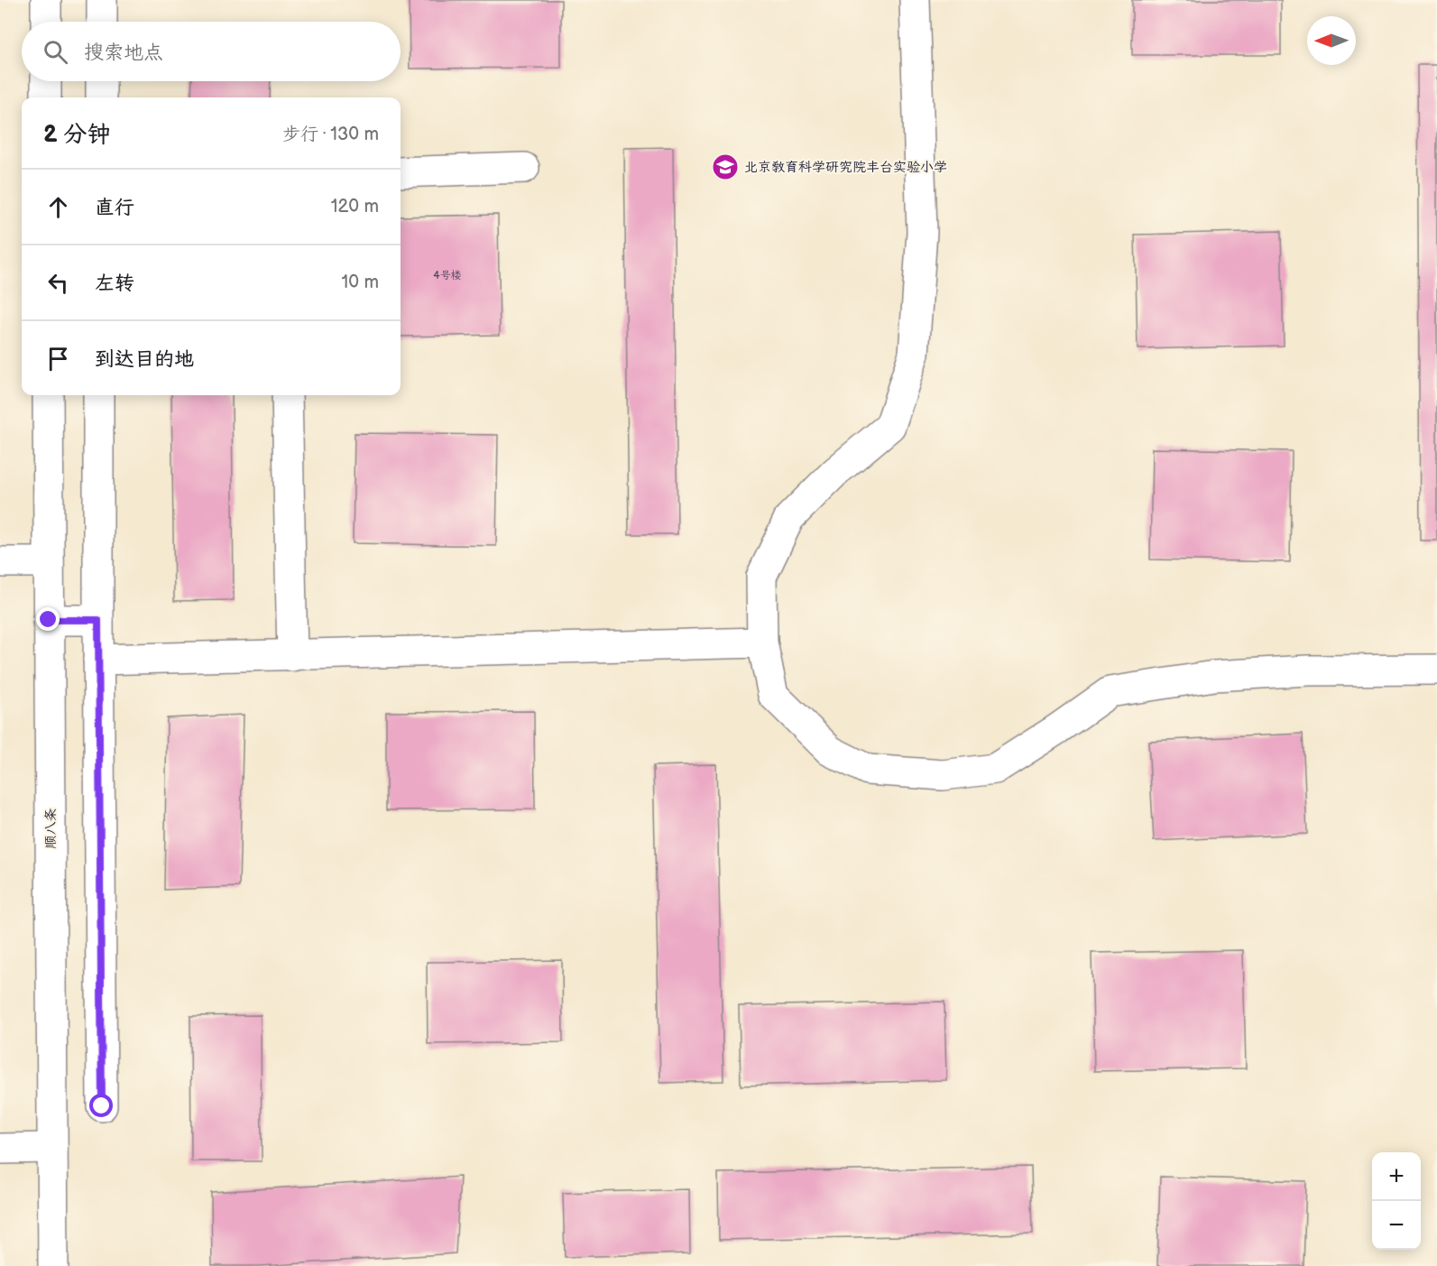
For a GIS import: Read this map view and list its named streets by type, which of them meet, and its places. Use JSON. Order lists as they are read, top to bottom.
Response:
{
  "streets": {
    "street": ["顺八条"]
  },
  "places": {
    "school or university": ["北京教育科学研究院丰台实验小学"]
  },
  "house_numbers": ["4号楼"],
  "north": "left",
  "page": {
    "search": "搜索地点",
    "heading": ["2 分钟", "步行 · 130 m"],
    "list": [
      ["直行", "120 m"],
      ["左转", "10 m"],
      "到达目的地"
    ],
    "map_buttons": ["+", "−"]
  }
}
